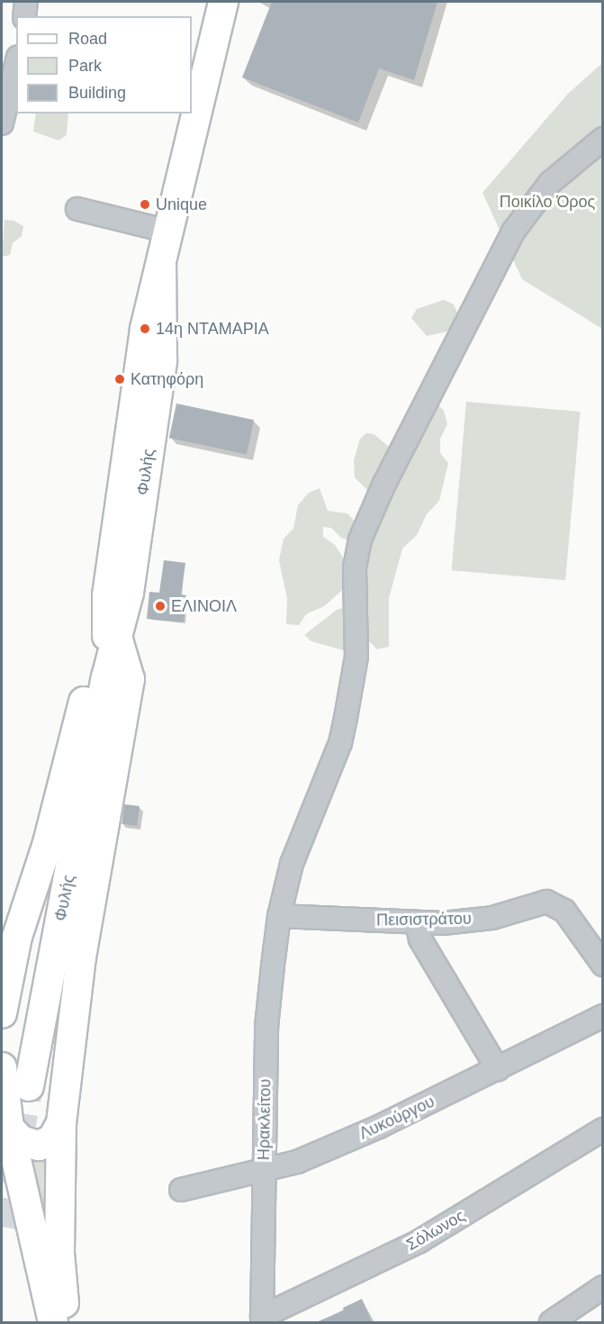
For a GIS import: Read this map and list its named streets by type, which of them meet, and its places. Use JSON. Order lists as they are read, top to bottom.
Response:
{
  "streets": {
    "main road": ["Φυλής"],
    "street": [
      "Πεισιστράτου",
      "Λυκούργου",
      "Ηρακλείτου",
      "Σόλωνος"
    ]
  },
  "crossings": [
    ["Πεισιστράτου", "Ηρακλείτου"],
    ["Λυκούργου", "Ηρακλείτου"],
    ["Ηρακλείτου", "Σόλωνος"]
  ],
  "parks": ["Ποικίλο Όρος"],
  "places": [
    "Unique",
    "14η ΝΤΑΜΑΡΙΑ",
    "Κατηφόρη",
    "ΕΛΙΝΟΙΛ"
  ],
  "legend": ["Road", "Park", "Building"]
}
